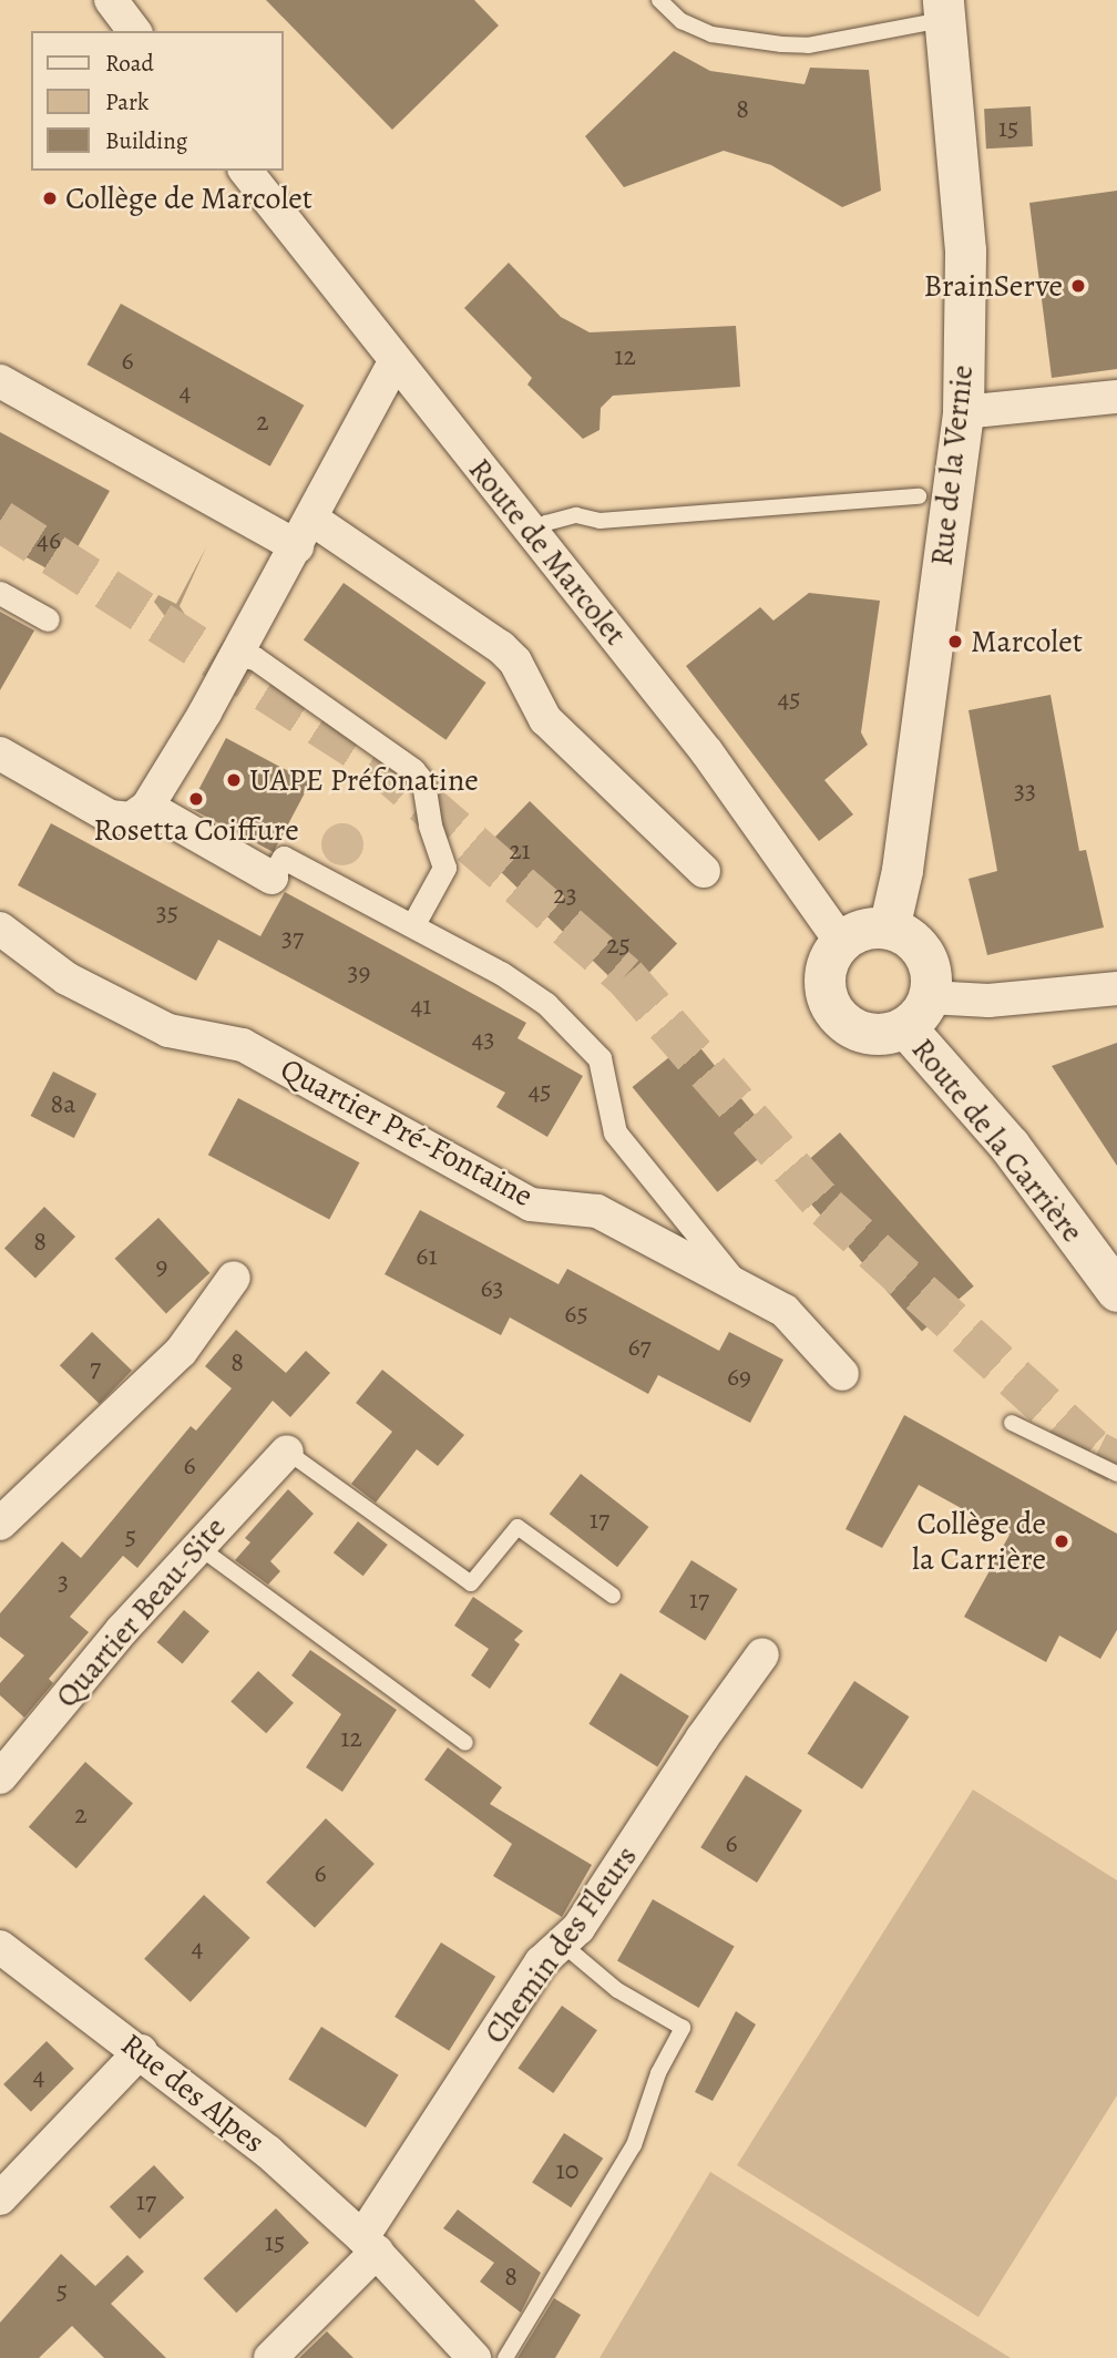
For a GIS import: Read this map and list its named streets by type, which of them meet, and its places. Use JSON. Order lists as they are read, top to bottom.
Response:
{
  "streets": {
    "street": [
      "Rue de la Vernie",
      "Route de Marcolet",
      "Quartier Pré-Fontaine",
      "Route de la Carrière",
      "Quartier Beau-Site",
      "Chemin des Fleurs",
      "Rue des Alpes"
    ]
  },
  "crossings": [
    ["Rue de la Vernie", "Route de Marcolet"],
    ["Rue de la Vernie", "Route de la Carrière"],
    ["Route de Marcolet", "Route de la Carrière"],
    ["Chemin des Fleurs", "Rue des Alpes"]
  ],
  "places": [
    "Collège de Marcolet",
    "BrainServe",
    "Marcolet",
    "UAPE Préfonatine",
    "Rosetta Coiffure",
    "Collège de la Carrière"
  ],
  "house_numbers": [
    "8",
    "15",
    "12",
    "6",
    "4",
    "2",
    "46",
    "45",
    "33",
    "21",
    "23",
    "35",
    "37",
    "25",
    "39",
    "41",
    "43",
    "45",
    "8a",
    "8",
    "61",
    "9",
    "63",
    "65",
    "67",
    "8",
    "7",
    "69",
    "6",
    "17",
    "5",
    "3",
    "17",
    "12",
    "2",
    "6",
    "6",
    "4",
    "4",
    "10",
    "17",
    "15",
    "8",
    "5"
  ],
  "legend": ["Road", "Park", "Building"]
}
